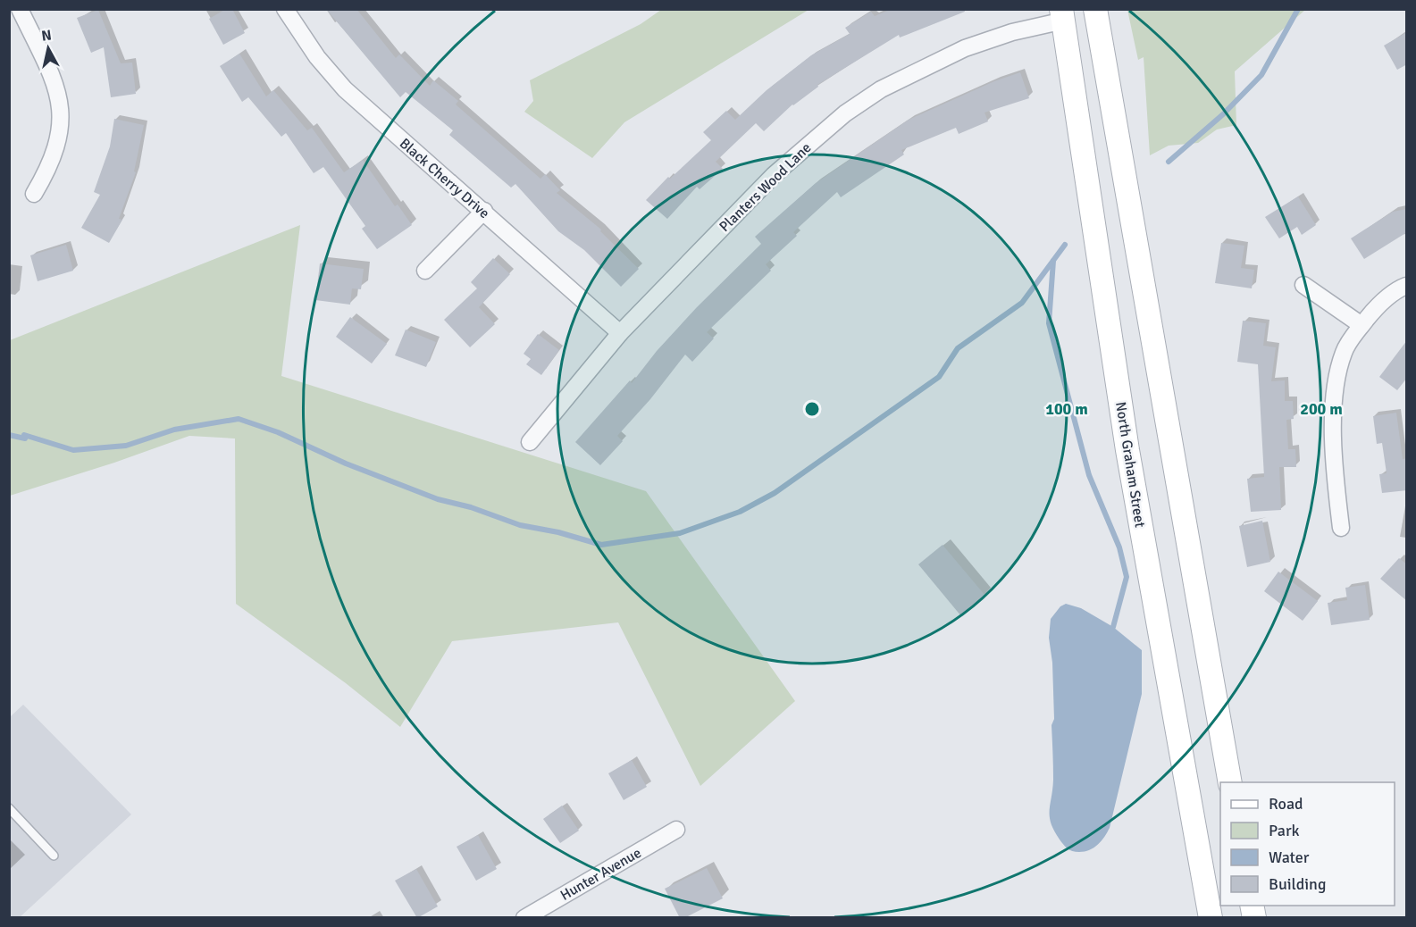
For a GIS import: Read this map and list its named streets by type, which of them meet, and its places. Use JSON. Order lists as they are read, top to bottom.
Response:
{
  "streets": {
    "main road": ["North Graham Street"],
    "street": ["Black Cherry Drive", "Planters Wood Lane", "Hunter Avenue"]
  },
  "crossings": [
    ["Black Cherry Drive", "Planters Wood Lane"],
    ["Planters Wood Lane", "North Graham Street"]
  ],
  "legend": [
    "Road",
    "Park",
    "Water",
    "Building"
  ],
  "north": "top",
  "rings": ["100 m", "200 m"]
}
